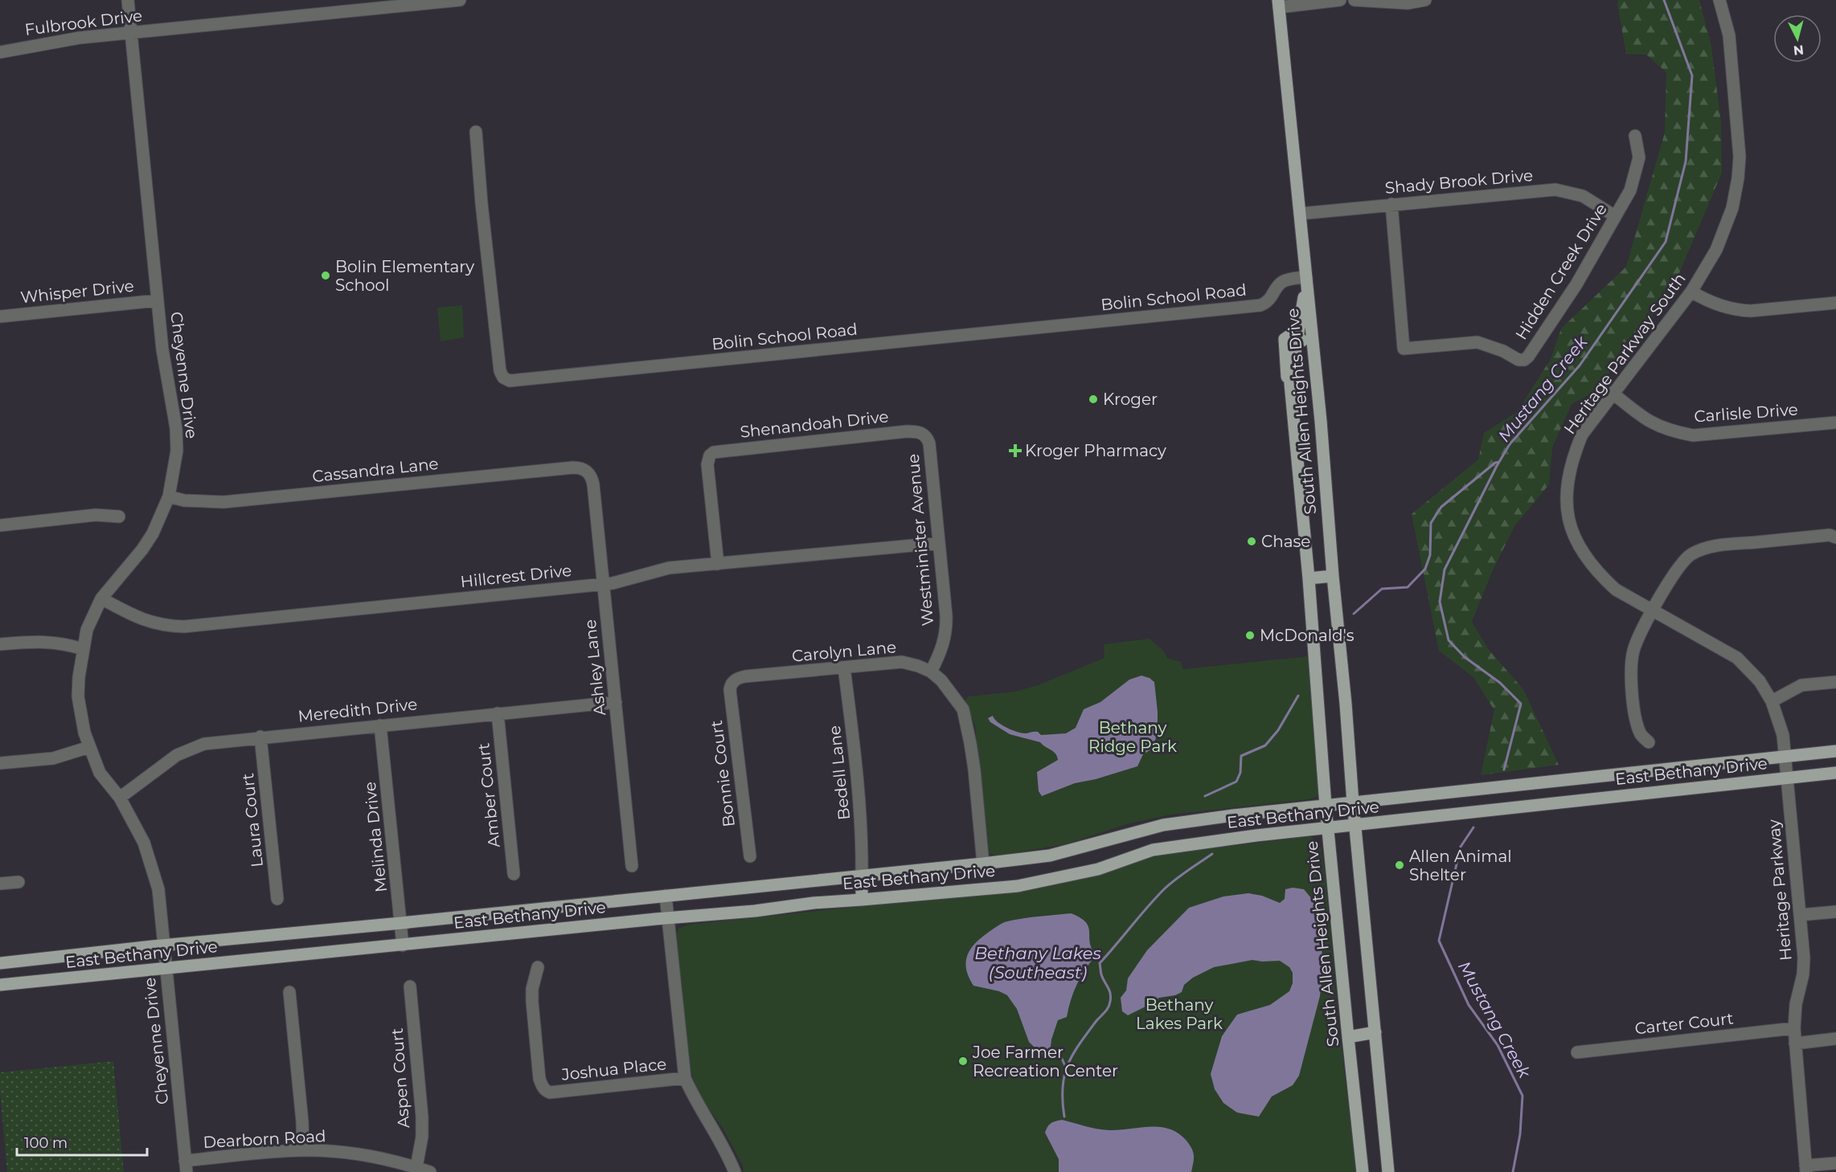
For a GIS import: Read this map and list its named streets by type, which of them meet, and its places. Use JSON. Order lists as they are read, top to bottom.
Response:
{
  "streets": {
    "main road": ["South Allen Heights Drive", "East Bethany Drive"],
    "street": [
      "Fulbrook Drive",
      "Shady Brook Drive",
      "Hidden Creek Drive",
      "Whisper Drive",
      "Bolin School Road",
      "Heritage Parkway South",
      "Cheyenne Drive",
      "Carlisle Drive",
      "Shenandoah Drive",
      "Cassandra Lane",
      "Westminister Avenue",
      "Hillcrest Drive",
      "Carolyn Lane",
      "Ashley Lane",
      "Meredith Drive",
      "Bedell Lane",
      "Bonnie Court",
      "Amber Court",
      "Laura Court",
      "Melinda Drive",
      "Heritage Parkway",
      "Carter Court",
      "Joshua Place",
      "Aspen Court",
      "Dearborn Road"
    ]
  },
  "crossings": [
    ["Fulbrook Drive", "Cheyenne Drive"],
    ["Shady Brook Drive", "Hidden Creek Drive"],
    ["Shady Brook Drive", "South Allen Heights Drive"],
    ["Whisper Drive", "Cheyenne Drive"],
    ["Bolin School Road", "South Allen Heights Drive"],
    ["Heritage Parkway South", "Carlisle Drive"],
    ["Heritage Parkway South", "East Bethany Drive"],
    ["Heritage Parkway South", "Heritage Parkway"],
    ["Cheyenne Drive", "Cassandra Lane"],
    ["Cheyenne Drive", "Hillcrest Drive"],
    ["Cheyenne Drive", "Meredith Drive"],
    ["Cheyenne Drive", "East Bethany Drive"],
    ["Cheyenne Drive", "Dearborn Road"],
    ["South Allen Heights Drive", "East Bethany Drive"],
    ["Shenandoah Drive", "Westminister Avenue"],
    ["Shenandoah Drive", "Hillcrest Drive"],
    ["Cassandra Lane", "Ashley Lane"],
    ["Westminister Avenue", "Hillcrest Drive"],
    ["Westminister Avenue", "Carolyn Lane"],
    ["Hillcrest Drive", "Ashley Lane"],
    ["Carolyn Lane", "East Bethany Drive"],
    ["Carolyn Lane", "Bedell Lane"],
    ["Carolyn Lane", "Bonnie Court"],
    ["Ashley Lane", "Meredith Drive"],
    ["Meredith Drive", "Amber Court"],
    ["Meredith Drive", "Laura Court"],
    ["Meredith Drive", "Melinda Drive"],
    ["East Bethany Drive", "Bedell Lane"],
    ["East Bethany Drive", "Melinda Drive"],
    ["East Bethany Drive", "Heritage Parkway"],
    ["Heritage Parkway", "Carter Court"],
    ["Aspen Court", "Dearborn Road"]
  ],
  "water": ["Mustang Creek", "Bethany Lakes (Southeast)"],
  "parks": ["Bethany Ridge Park", "Bethany Lakes Park"],
  "places": {
    "other": [
      "Bolin Elementary School",
      "Kroger",
      "Chase",
      "McDonald's",
      "Allen Animal Shelter",
      "Joe Farmer Recreation Center"
    ],
    "health": ["Kroger Pharmacy"]
  },
  "scale_bar": "100 m",
  "north": "bottom"
}
